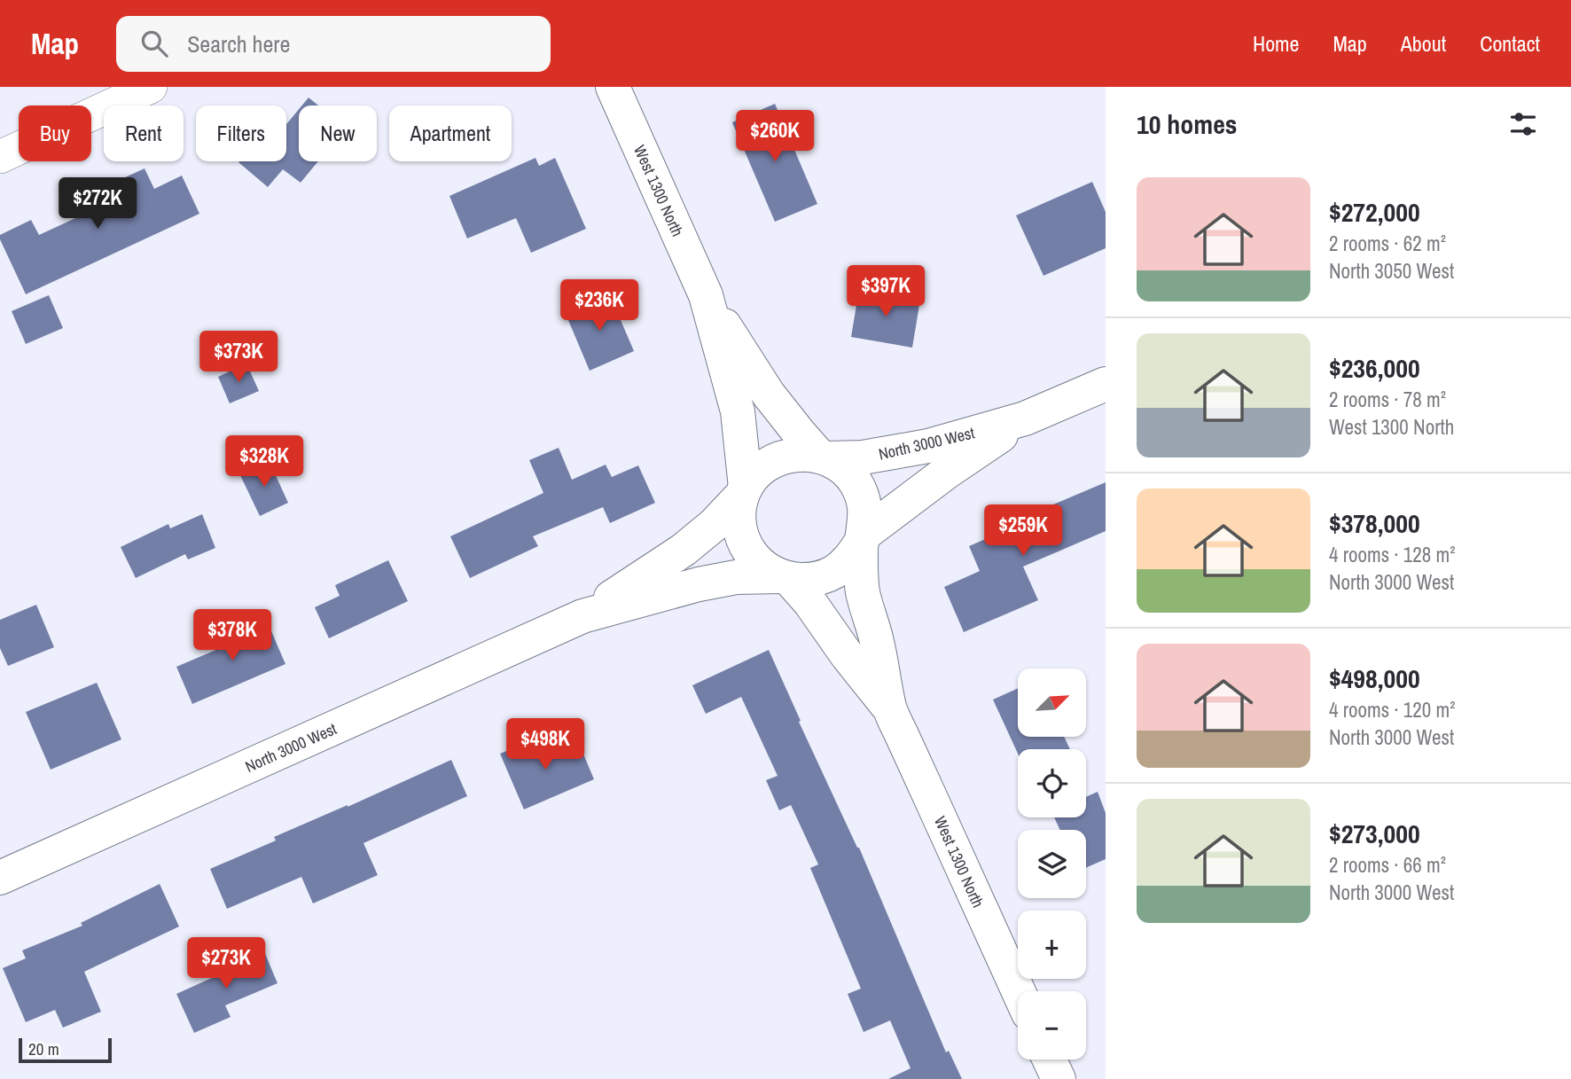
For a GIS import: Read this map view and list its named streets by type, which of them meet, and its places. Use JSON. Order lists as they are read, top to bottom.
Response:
{
  "streets": {
    "main road": ["West 1300 North", "North 3000 West"]
  },
  "crossings": [
    ["West 1300 North", "North 3000 West"]
  ],
  "scale_bar": "20 m",
  "north": "top right",
  "page": {
    "header": "Map",
    "search": "Search here",
    "nav": [
      "Home",
      "Map",
      "About",
      "Contact"
    ],
    "heading": "10 homes",
    "chip": [
      "Buy",
      "Rent",
      "Filters",
      "New",
      "Apartment"
    ],
    "price": [
      "$260K",
      "$272K",
      "$397K",
      "$236K",
      "$373K",
      "$328K",
      "$259K",
      "$378K",
      "$498K",
      "$273K"
    ],
    "list": [
      {
        "name": "$272,000",
        "note": "2 rooms · 62 m² · North 3050 West"
      },
      {
        "name": "$236,000",
        "note": "2 rooms · 78 m² · West 1300 North"
      },
      {
        "name": "$378,000",
        "note": "4 rooms · 128 m² · North 3000 West"
      },
      {
        "name": "$498,000",
        "note": "4 rooms · 120 m² · North 3000 West"
      },
      {
        "name": "$273,000",
        "note": "2 rooms · 66 m² · North 3000 West"
      }
    ],
    "map_buttons": ["+", "−"],
    "scale": "20 m"
  }
}
